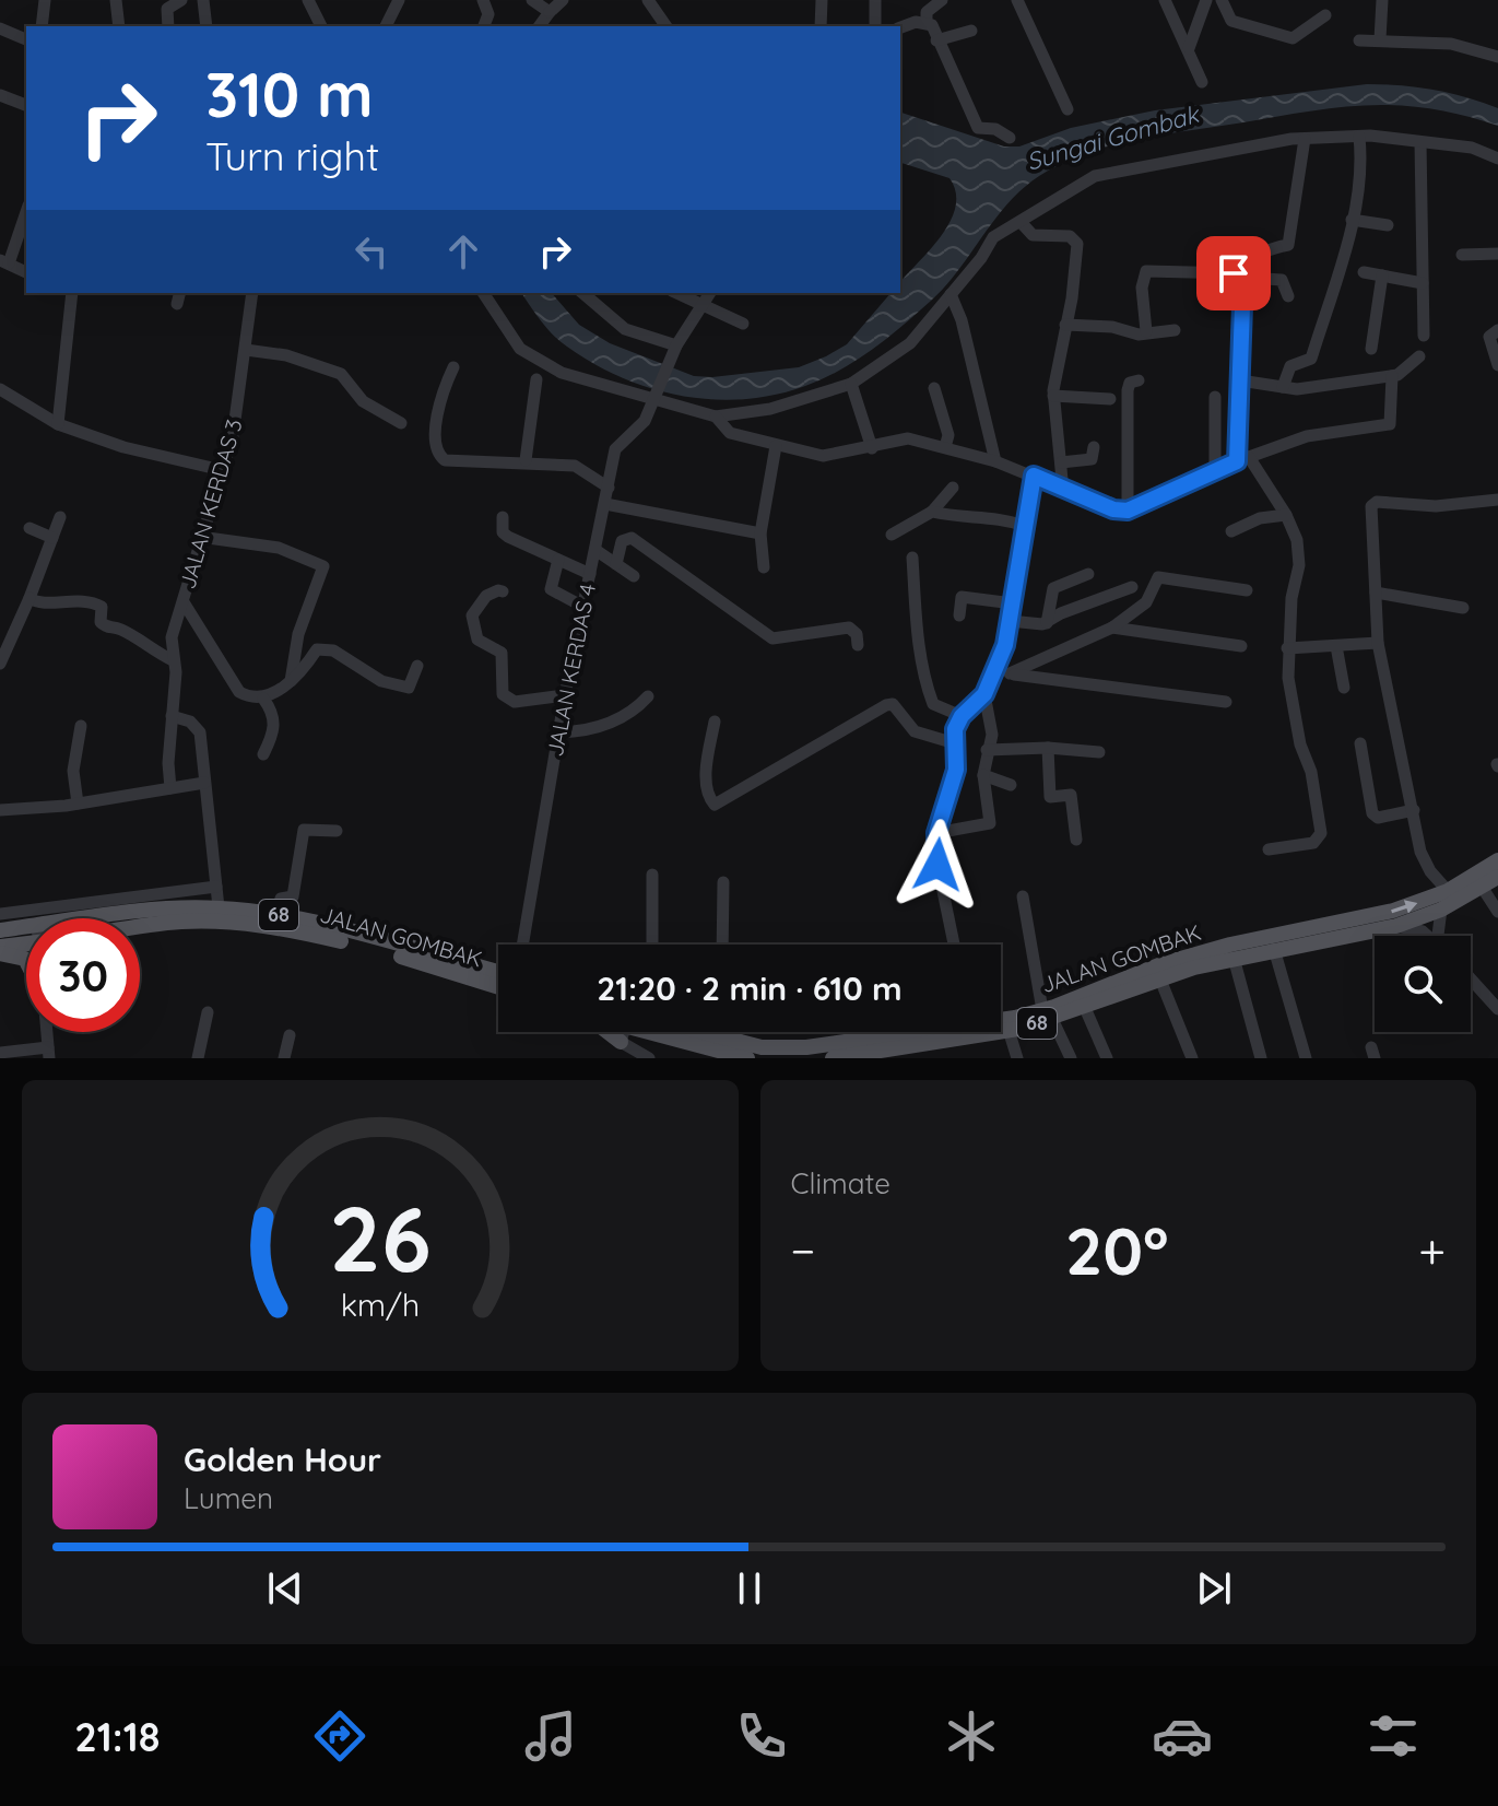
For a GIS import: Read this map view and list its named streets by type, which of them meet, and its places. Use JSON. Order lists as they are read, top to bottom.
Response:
{
  "streets": {
    "main road": ["68", "JALAN GOMBAK"],
    "street": ["JALAN KERDAS 3", "JALAN KERDAS 4"]
  },
  "water": ["Sungai Gombak"],
  "page": {
    "turn": ["310 m", "Turn right"],
    "limit": "30",
    "trip": "21:20 · 2 min · 610 m",
    "tile": "Climate",
    "heat": ["−", "20°", "+"],
    "song": ["Golden Hour", "Lumen"],
    "tabs": "21:18",
    "gauge": ["26", "km/h"]
  }
}
